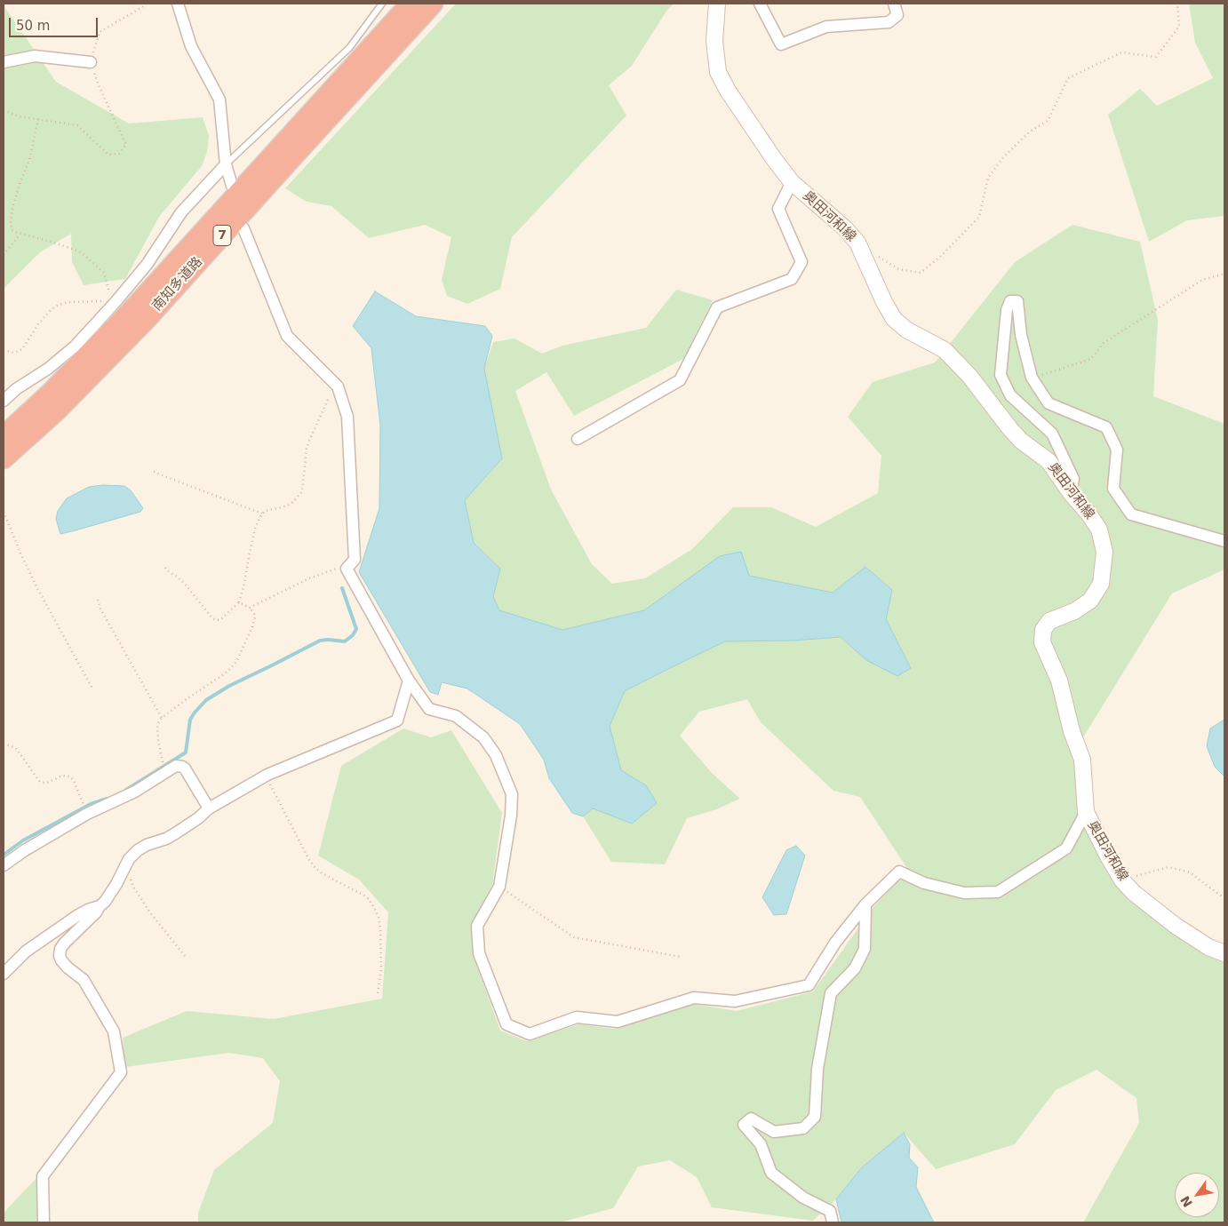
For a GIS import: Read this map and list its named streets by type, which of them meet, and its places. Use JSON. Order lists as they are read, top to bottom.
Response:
{
  "streets": {
    "highway": ["7", "南知多道路"],
    "main road": ["奥田河和線"]
  },
  "scale_bar": "50 m",
  "north": "bottom left"
}
